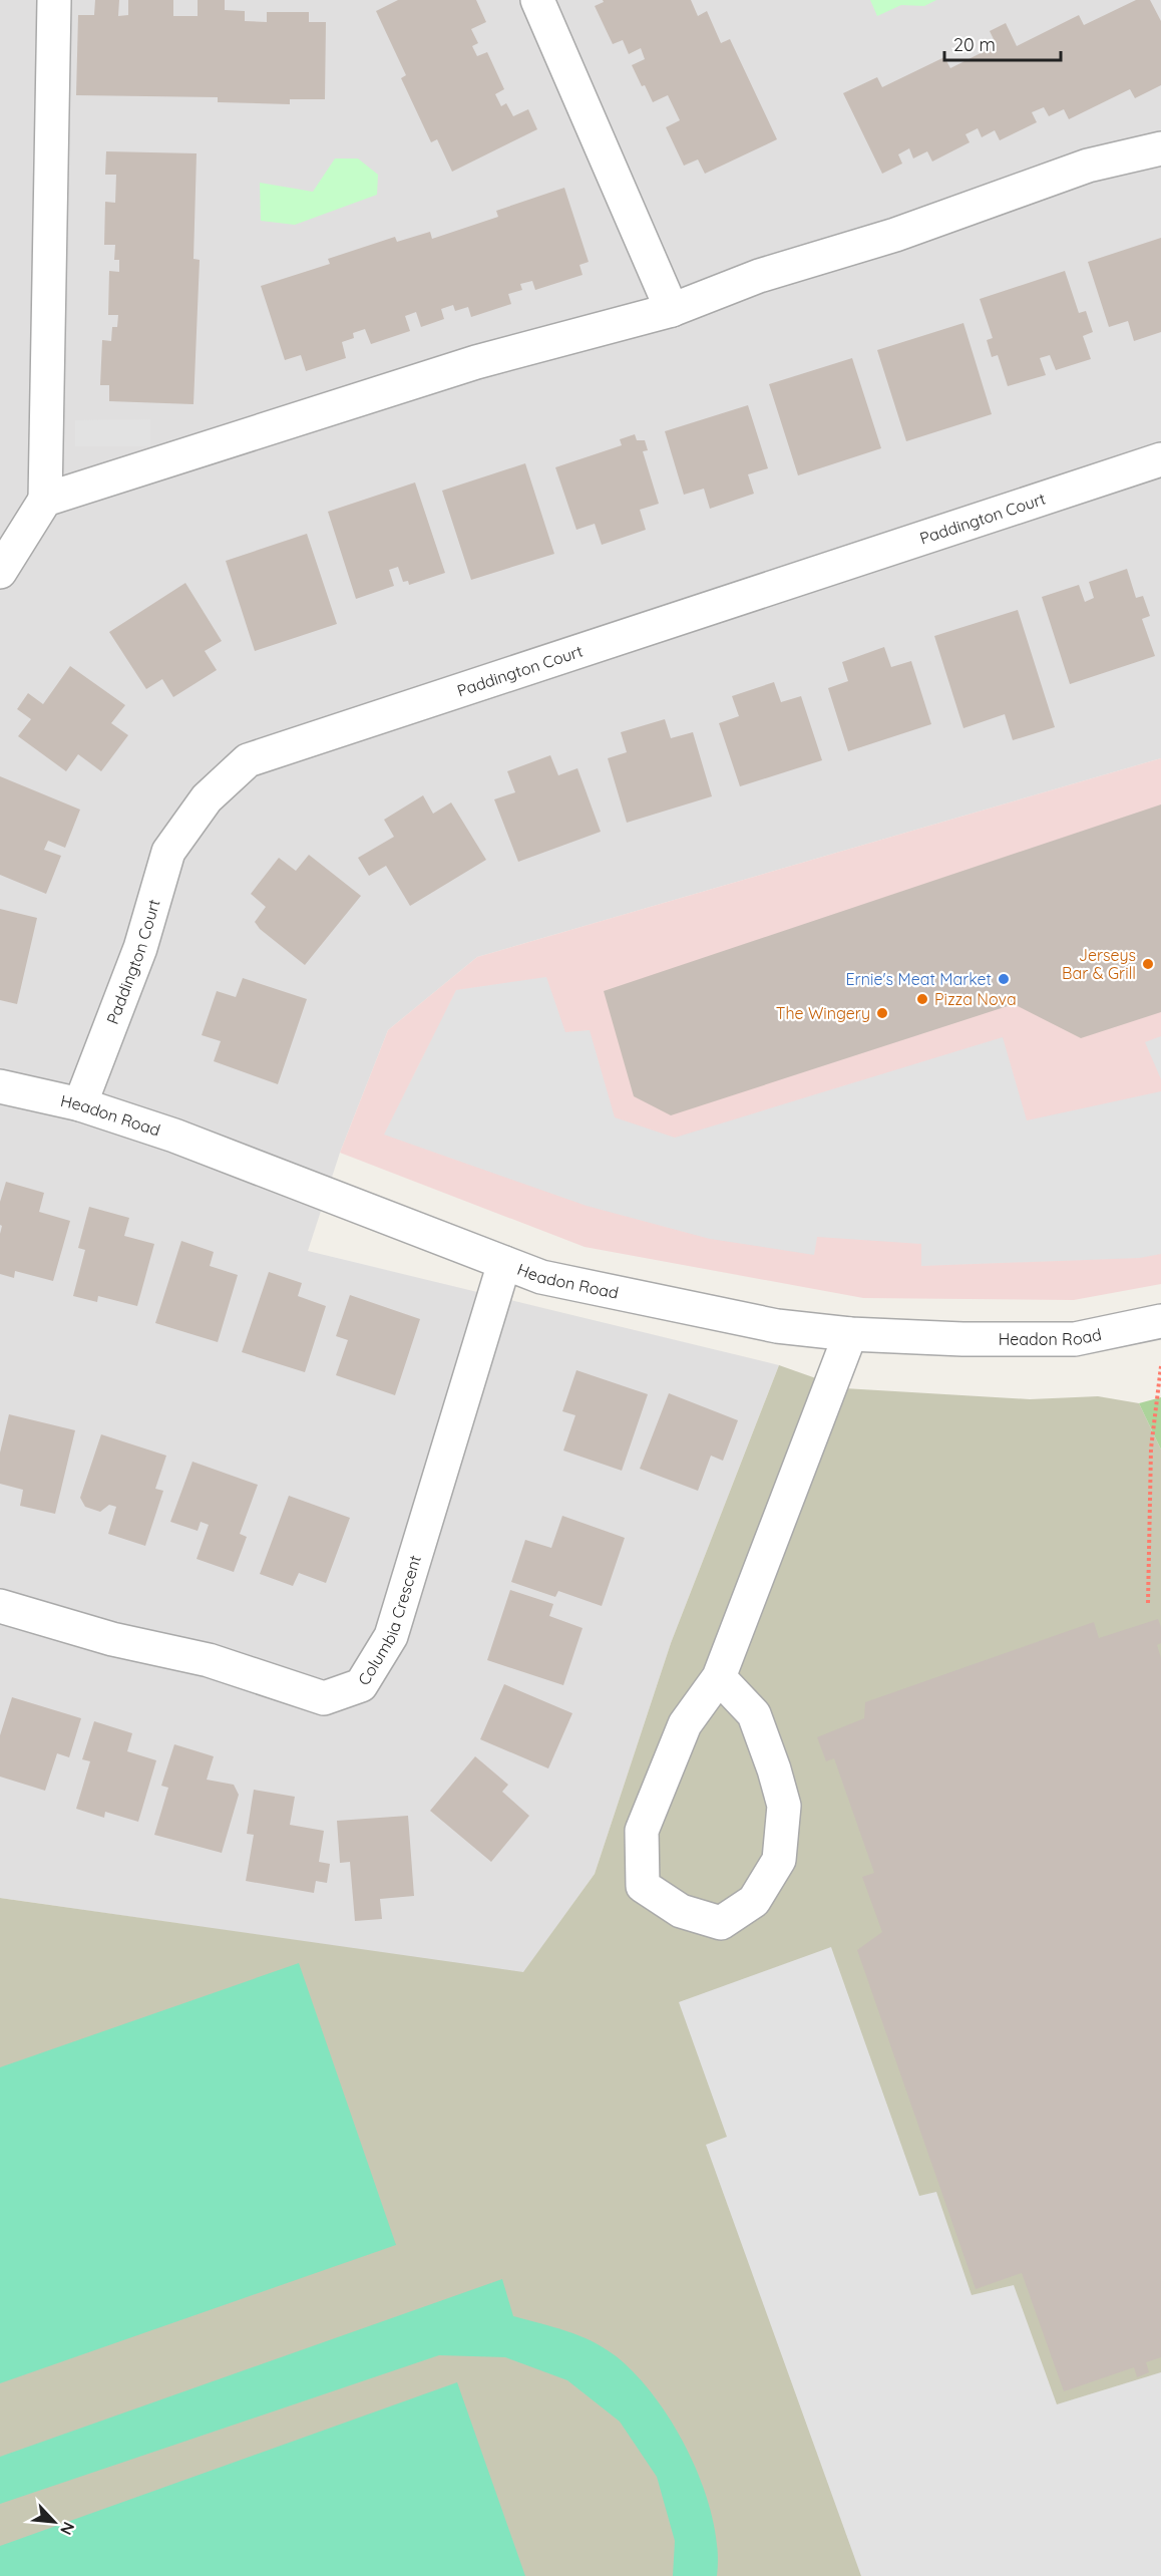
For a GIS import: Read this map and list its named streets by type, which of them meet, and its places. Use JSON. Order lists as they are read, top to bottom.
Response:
{
  "streets": {
    "street": ["Paddington Court", "Headon Road", "Columbia Crescent"]
  },
  "crossings": [
    ["Paddington Court", "Headon Road"],
    ["Headon Road", "Columbia Crescent"]
  ],
  "places": [
    "Jerseys Bar & Grill",
    "Ernie's Meat Market",
    "Pizza Nova",
    "The Wingery"
  ],
  "scale_bar": "20 m",
  "north": "bottom right"
}
